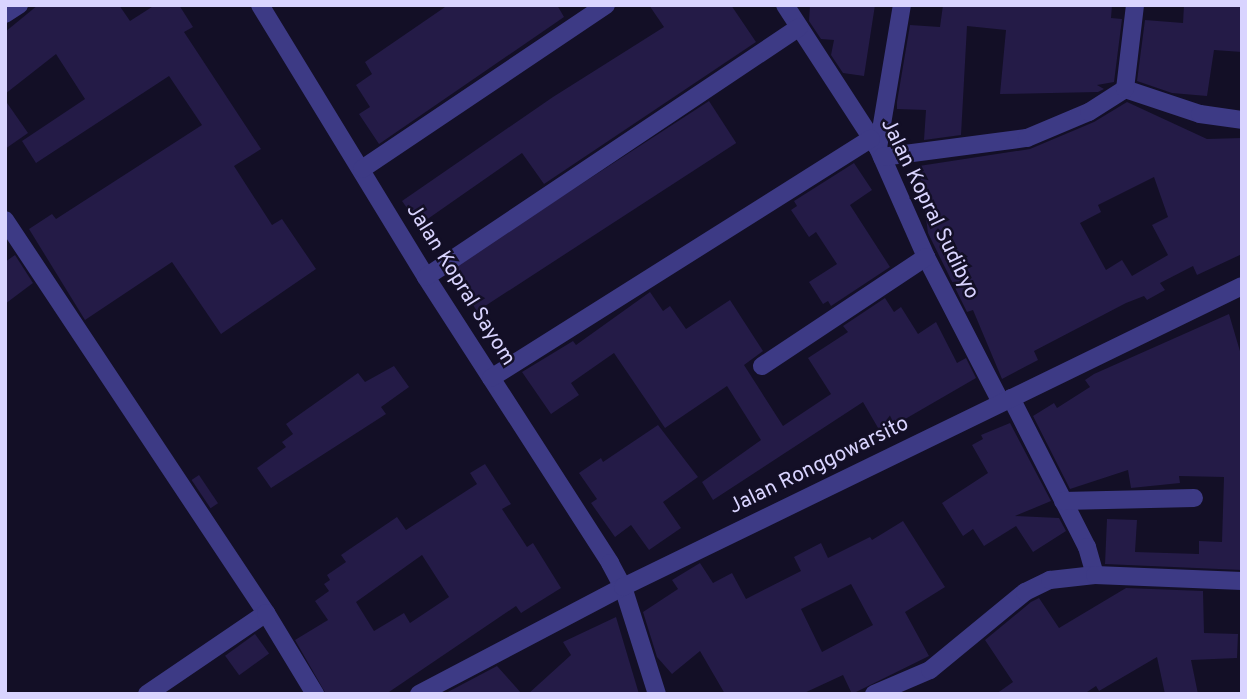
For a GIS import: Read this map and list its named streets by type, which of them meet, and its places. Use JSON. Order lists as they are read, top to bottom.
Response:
{
  "streets": {
    "street": ["Jalan Kopral Sudibyo", "Jalan Kopral Sayom", "Jalan Ronggowarsito"]
  },
  "crossings": [
    ["Jalan Kopral Sudibyo", "Jalan Ronggowarsito"],
    ["Jalan Kopral Sayom", "Jalan Ronggowarsito"]
  ]
}
